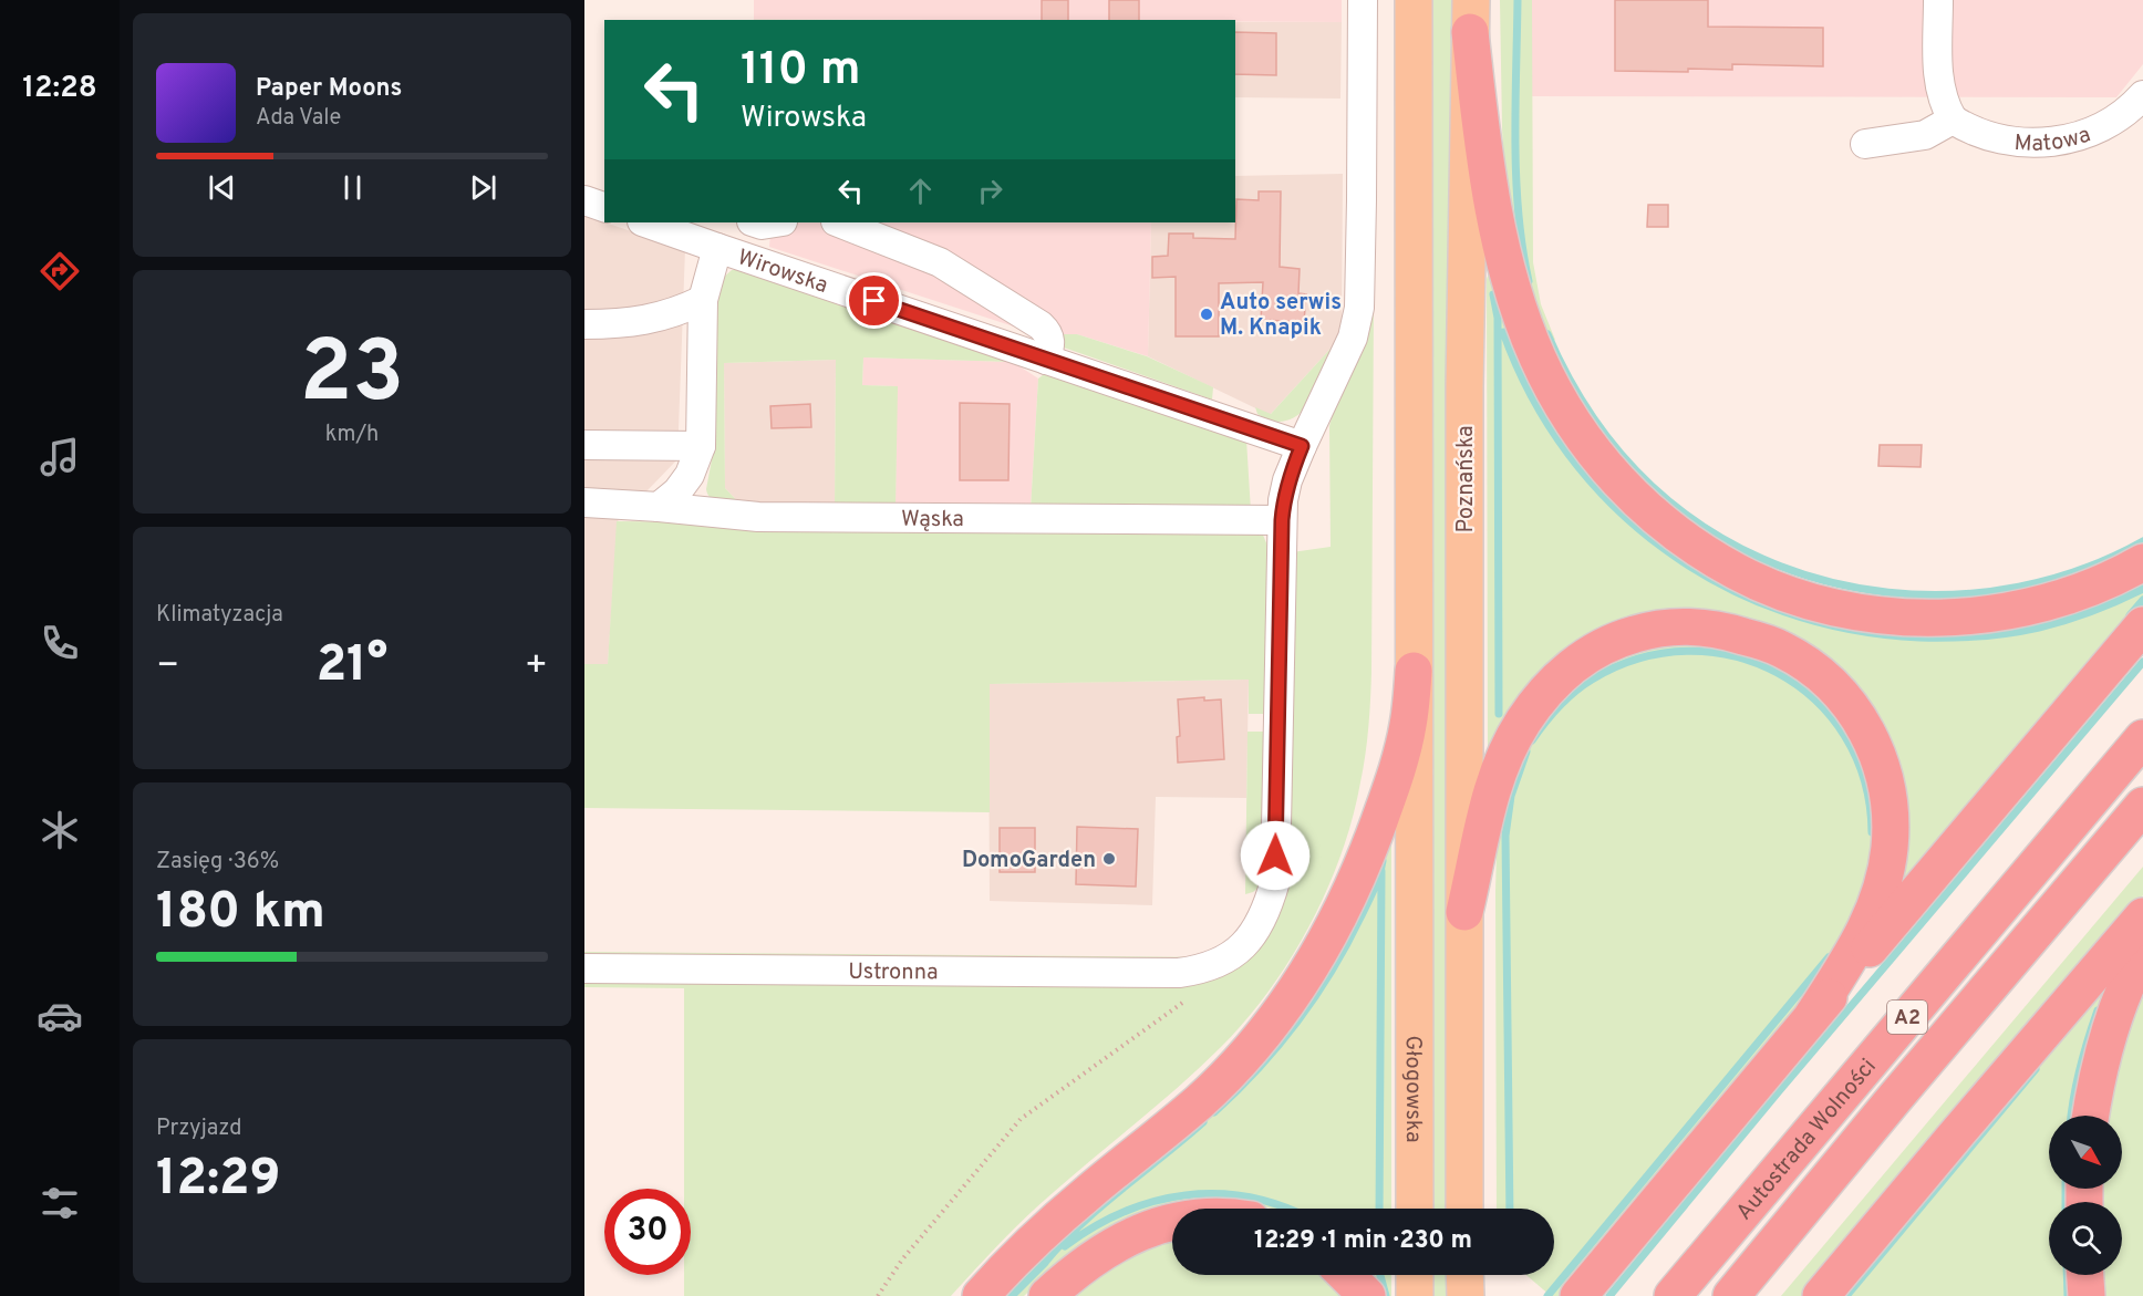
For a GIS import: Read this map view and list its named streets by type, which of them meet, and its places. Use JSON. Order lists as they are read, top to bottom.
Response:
{
  "streets": {
    "highway": ["A2", "Autostrada Wolności"],
    "main road": ["Poznańska", "Głogowska"],
    "street": [
      "Matowa",
      "Wirowska",
      "Wąska",
      "Ustronna"
    ]
  },
  "crossings": [
    ["Wirowska", "Ustronna"],
    ["Wąska", "Ustronna"]
  ],
  "places": ["Auto serwis M. Knapik", "DomoGarden"],
  "north": "bottom right",
  "page": {
    "tabs": "12:28",
    "turn": ["110 m", "Wirowska"],
    "song": ["Paper Moons", "Ada Vale"],
    "tile": [
      ["23", "km/h"],
      "Klimatyzacja",
      ["Zasięg · 36%", "180 km"],
      ["Przyjazd", "12:29"]
    ],
    "heat": ["−", "21°", "+"],
    "limit": "30",
    "trip": "12:29 · 1 min · 230 m"
  }
}
